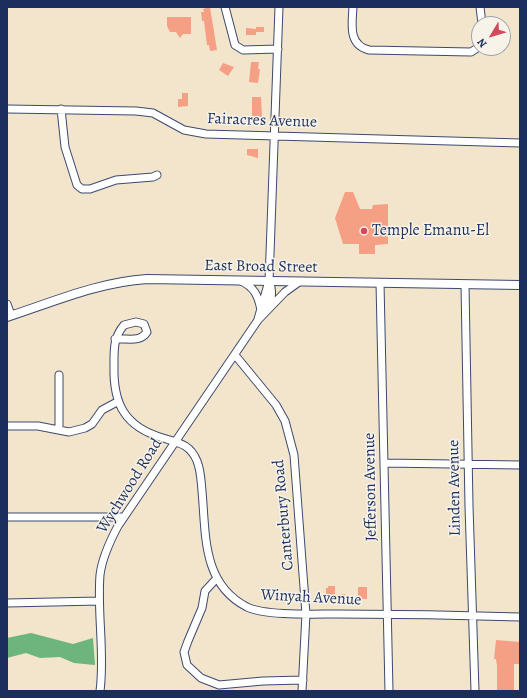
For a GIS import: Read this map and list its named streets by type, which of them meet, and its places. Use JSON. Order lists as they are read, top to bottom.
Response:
{
  "streets": {
    "street": [
      "Fairacres Avenue",
      "East Broad Street",
      "Wychwood Road",
      "Jefferson Avenue",
      "Linden Avenue",
      "Canterbury Road",
      "Winyah Avenue"
    ]
  },
  "crossings": [
    ["Fairacres Avenue", "Wychwood Road"],
    ["East Broad Street", "Wychwood Road"],
    ["East Broad Street", "Jefferson Avenue"],
    ["East Broad Street", "Linden Avenue"],
    ["Wychwood Road", "Canterbury Road"],
    ["Wychwood Road", "Winyah Avenue"],
    ["Jefferson Avenue", "Winyah Avenue"],
    ["Linden Avenue", "Winyah Avenue"],
    ["Canterbury Road", "Winyah Avenue"]
  ],
  "places": ["Temple Emanu-El"],
  "north": "bottom left"
}
